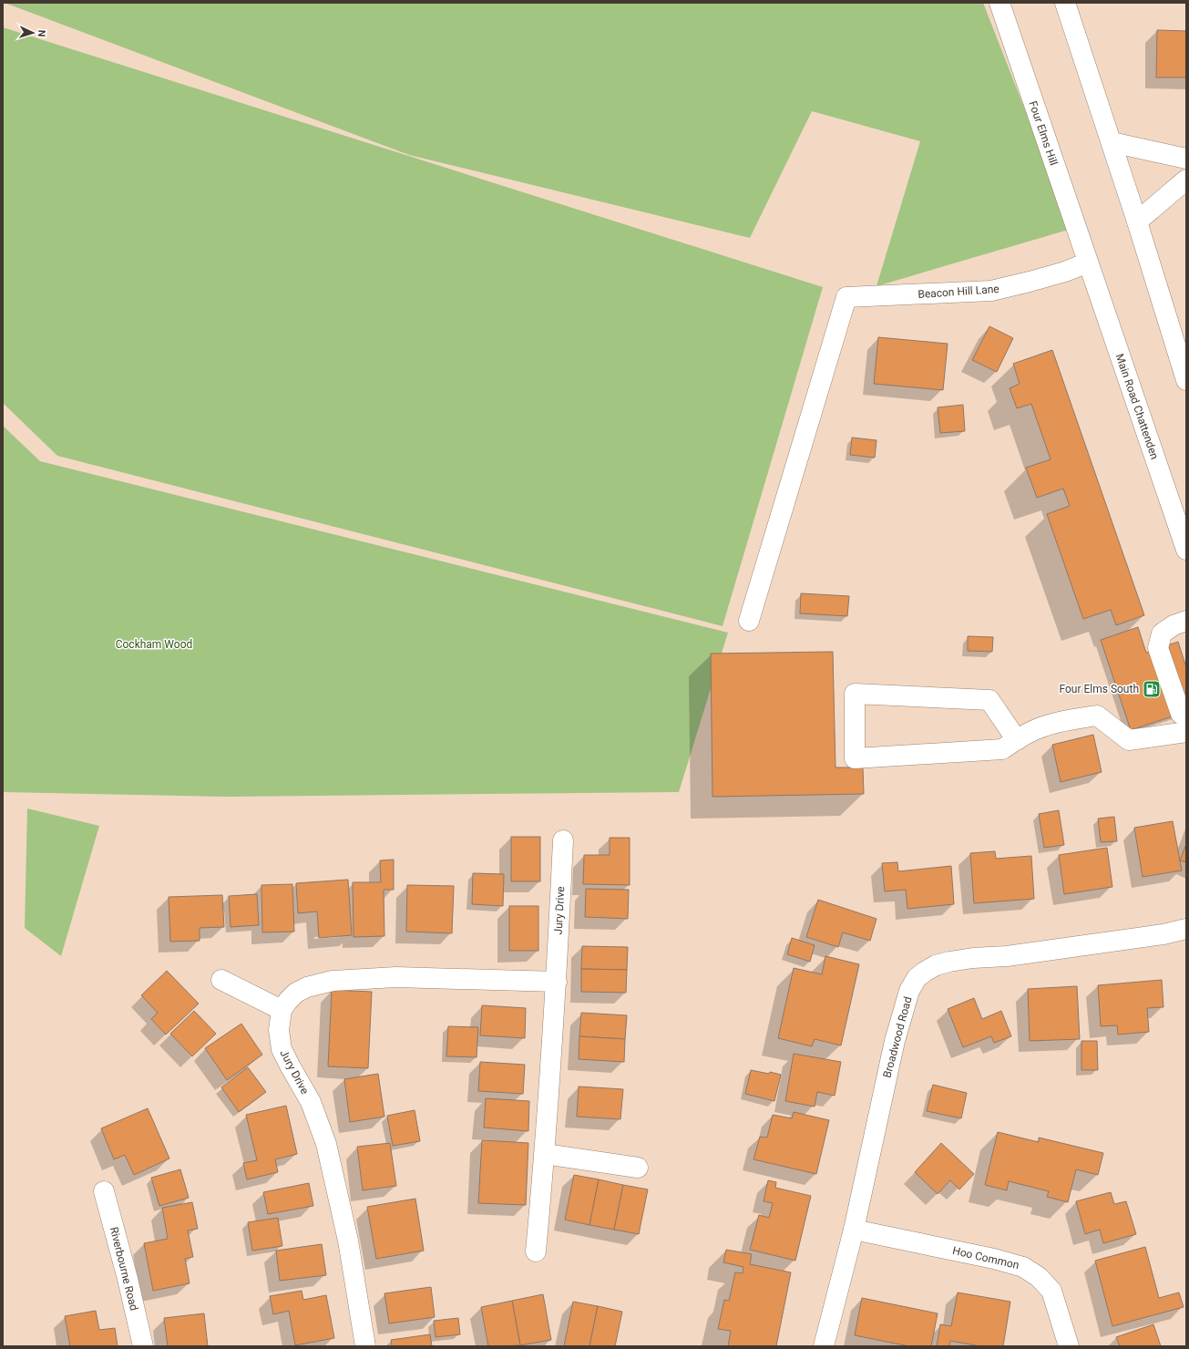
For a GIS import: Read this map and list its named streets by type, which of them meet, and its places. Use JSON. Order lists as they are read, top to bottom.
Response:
{
  "streets": {
    "street": [
      "Four Elms Hill",
      "Beacon Hill Lane",
      "Main Road Chattenden",
      "Jury Drive",
      "Broadwood Road",
      "Hoo Common",
      "Riverbourne Road"
    ]
  },
  "crossings": [
    ["Four Elms Hill", "Beacon Hill Lane"],
    ["Four Elms Hill", "Main Road Chattenden"],
    ["Beacon Hill Lane", "Main Road Chattenden"],
    ["Broadwood Road", "Hoo Common"]
  ],
  "parks": ["Cockham Wood"],
  "places": {
    "fuel station": ["Four Elms South"]
  },
  "north": "right"
}
